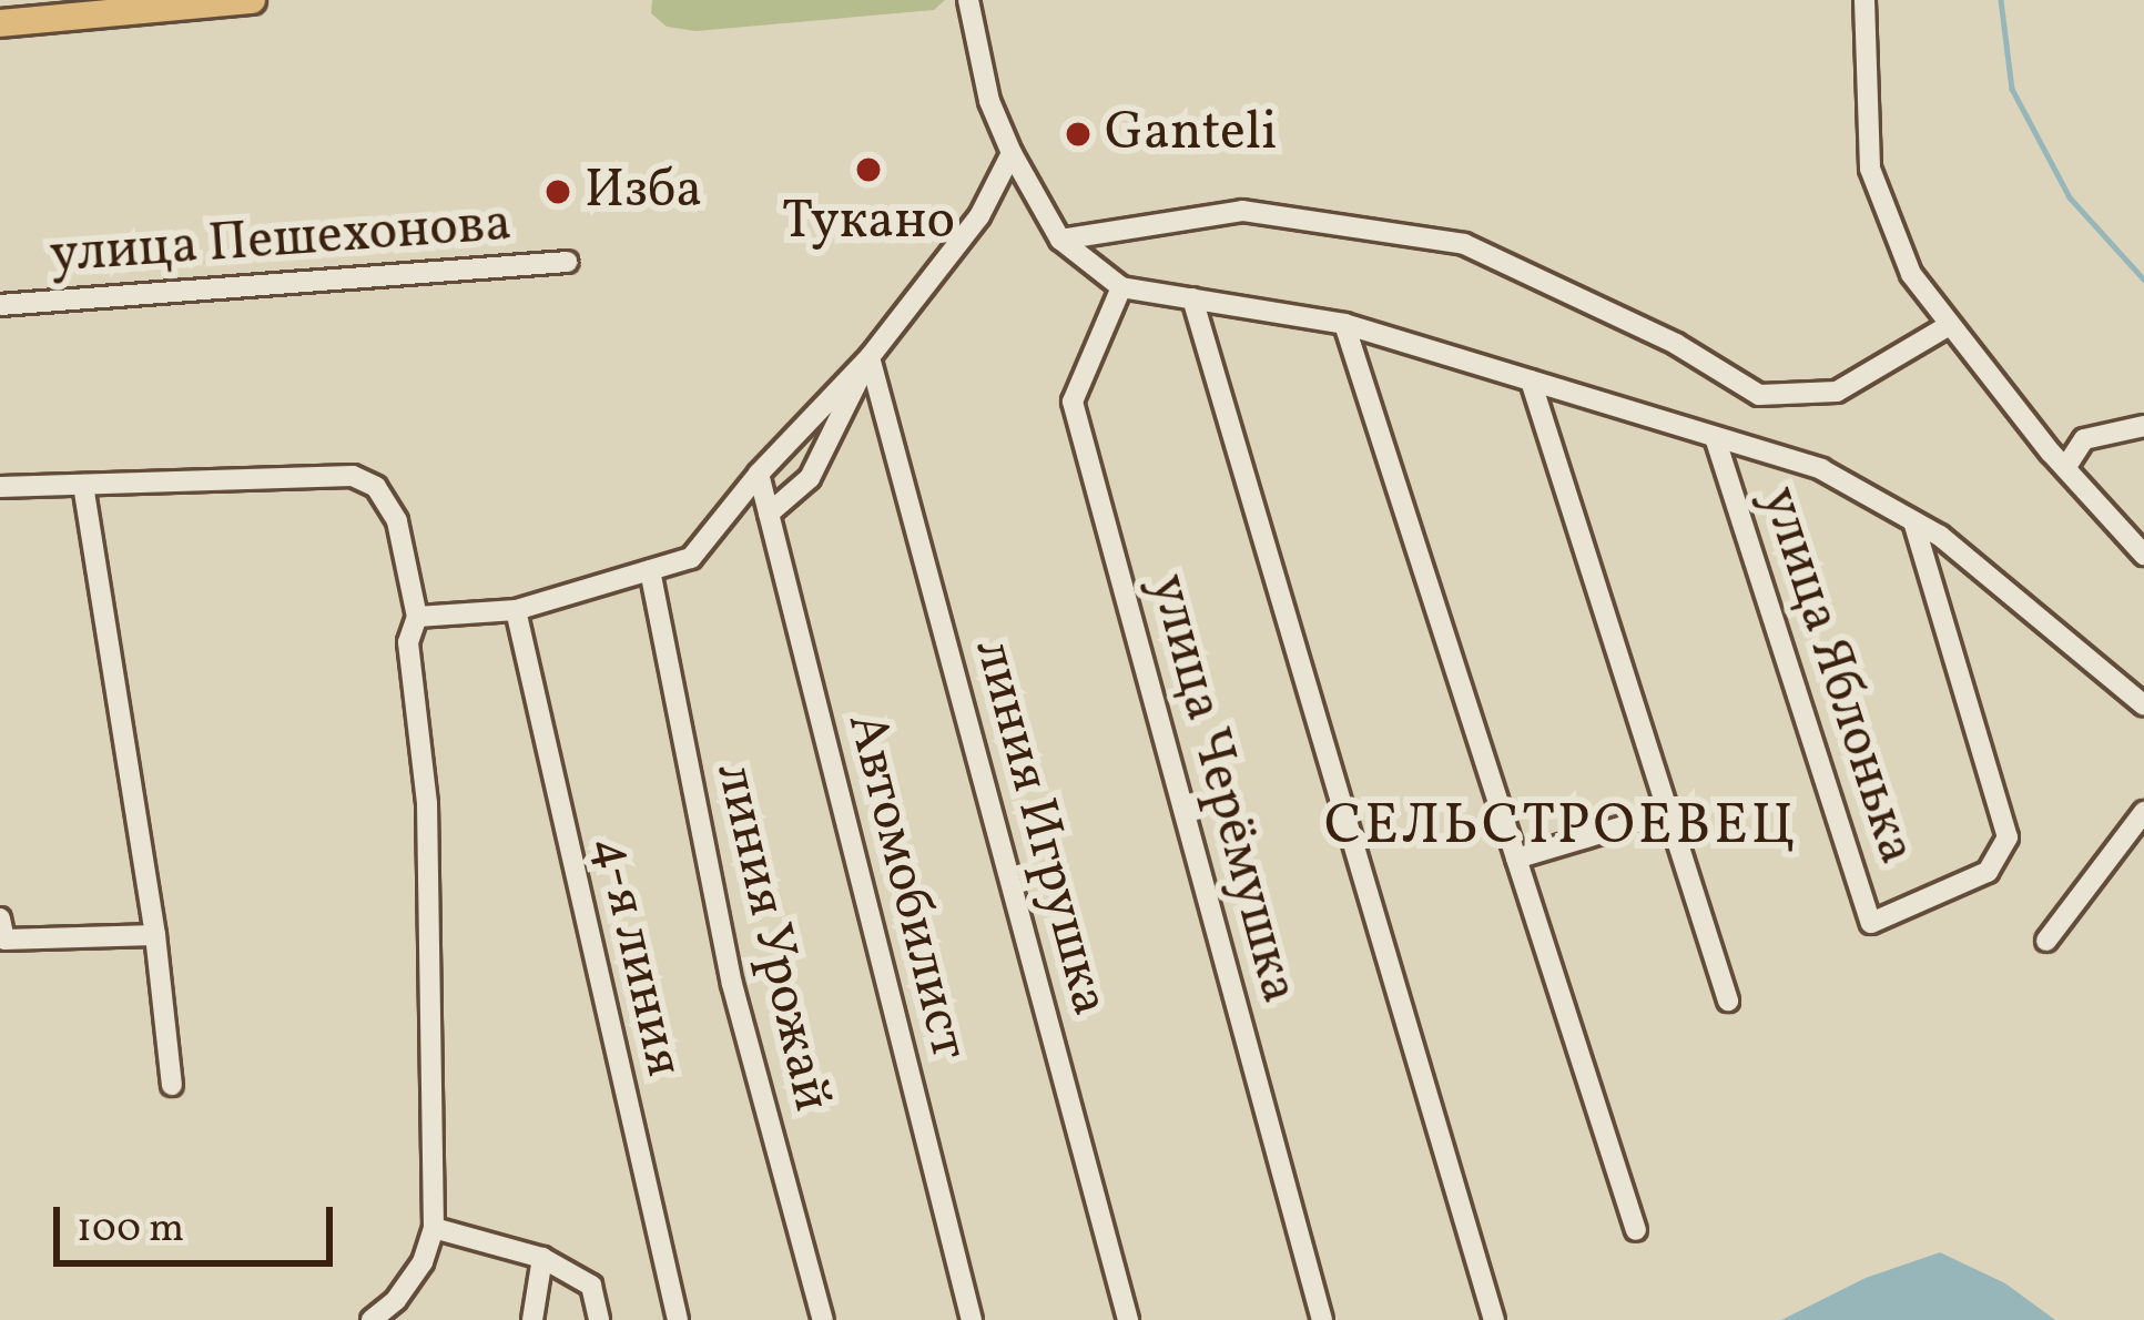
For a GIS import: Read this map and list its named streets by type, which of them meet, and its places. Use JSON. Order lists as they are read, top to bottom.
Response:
{
  "streets": {
    "street": [
      "улица Пешехонова",
      "улица Яблонька",
      "улица Черёмушка",
      "линия Игрушка",
      "Автомобилист",
      "линия Урожай",
      "4-я линия"
    ]
  },
  "districts": ["СЕЛЬСТРОЕВЕЦ"],
  "places": ["Ganteli", "Тукано", "Изба"],
  "scale_bar": "100 m"
}
